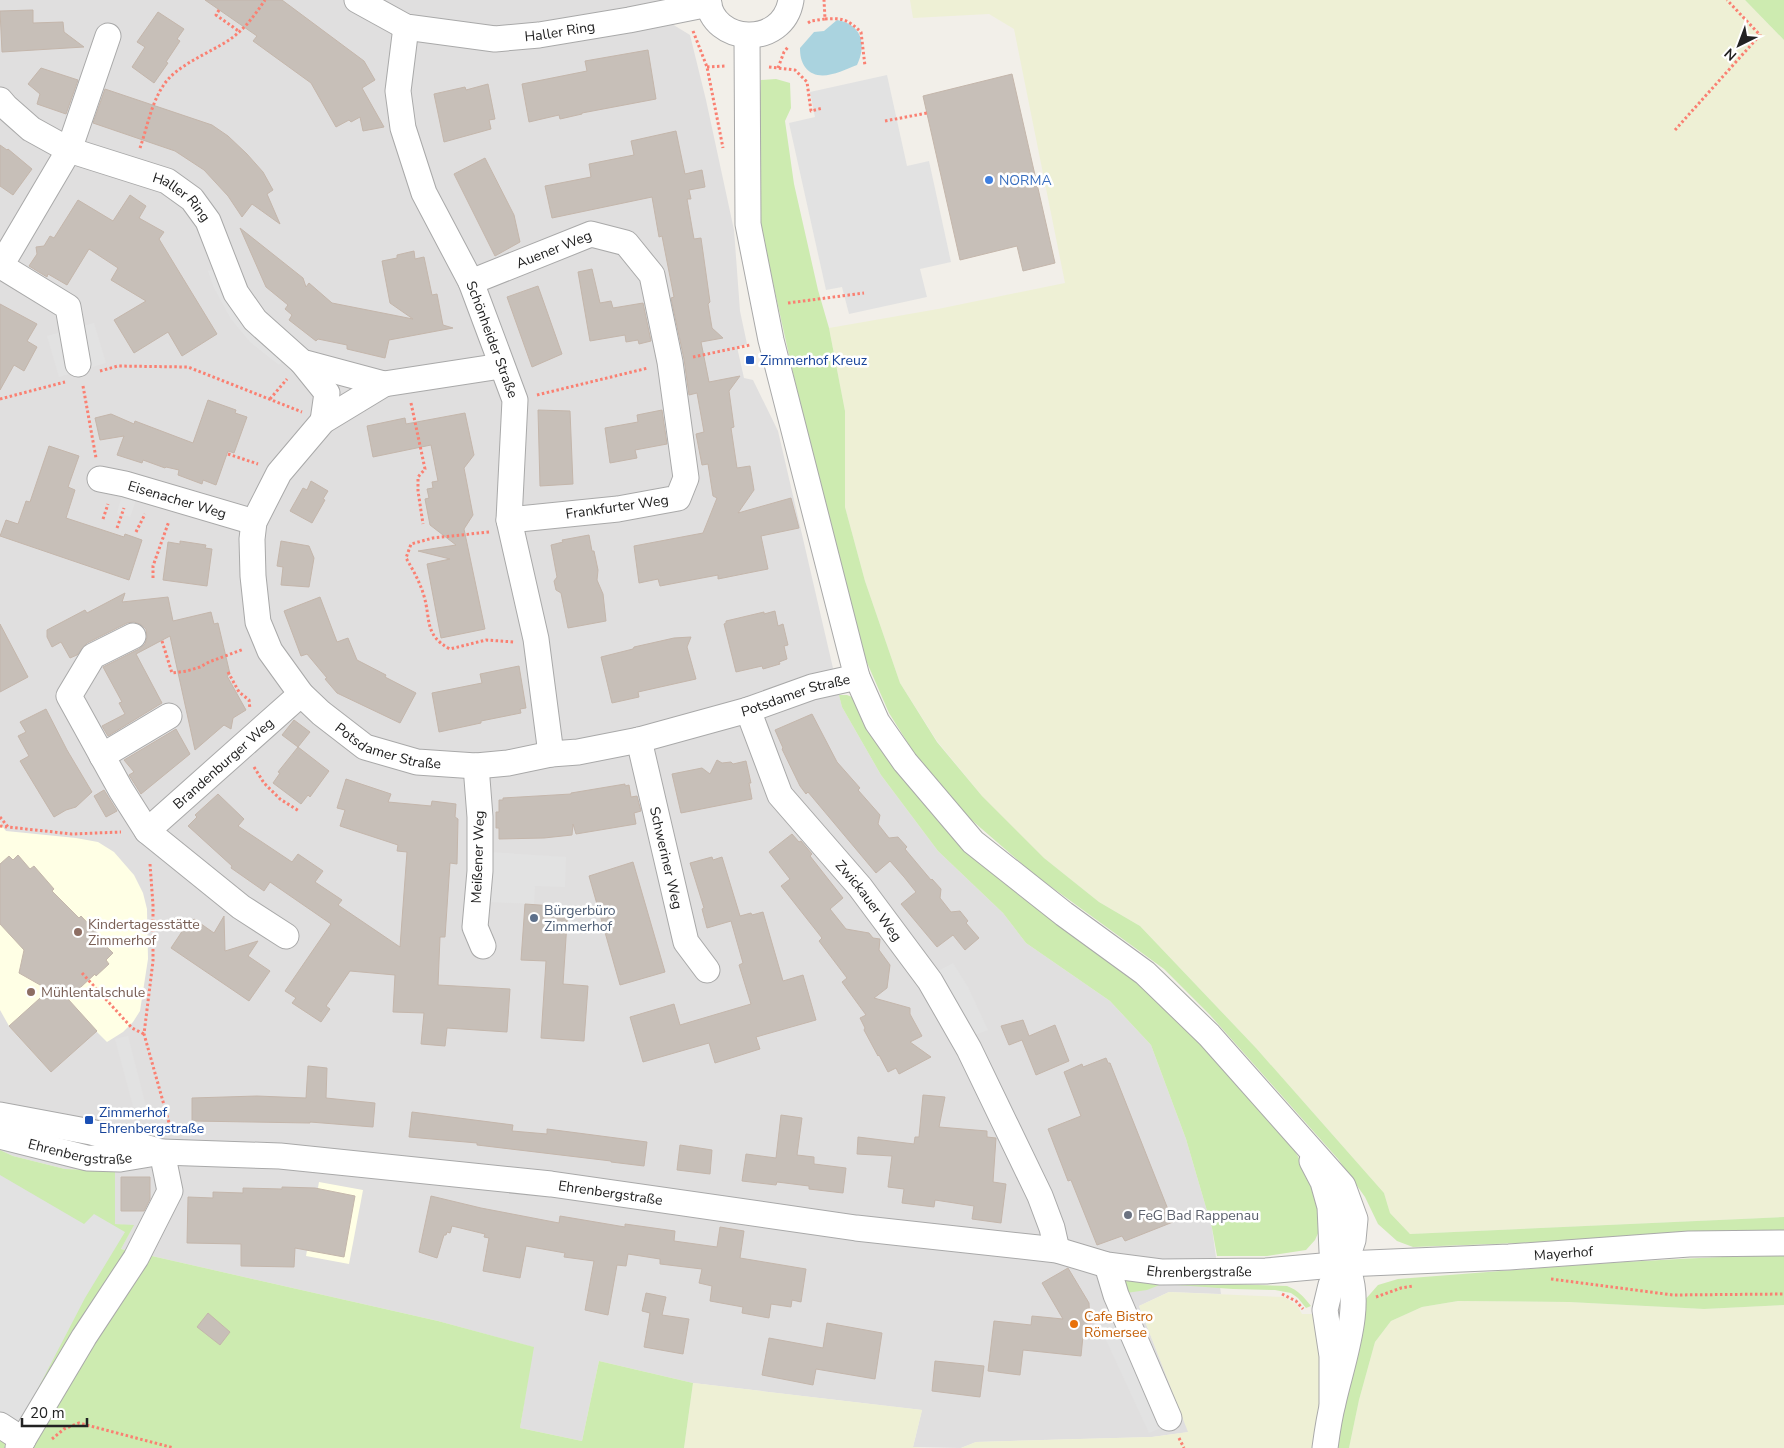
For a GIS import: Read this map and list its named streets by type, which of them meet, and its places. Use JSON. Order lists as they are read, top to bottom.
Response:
{
  "streets": {
    "street": [
      "Haller Ring",
      "Auener Weg",
      "Schönheider Straße",
      "Eisenacher Weg",
      "Frankfurter Weg",
      "Potsdamer Straße",
      "Brandenburger Weg",
      "Meißener Weg",
      "Schweriner Weg",
      "Zwickauer Weg",
      "Ehrenbergstraße",
      "Mayerhof"
    ]
  },
  "crossings": [
    ["Haller Ring", "Schönheider Straße"],
    ["Haller Ring", "Potsdamer Straße"],
    ["Auener Weg", "Schönheider Straße"],
    ["Auener Weg", "Frankfurter Weg"],
    ["Schönheider Straße", "Frankfurter Weg"],
    ["Schönheider Straße", "Potsdamer Straße"],
    ["Eisenacher Weg", "Potsdamer Straße"],
    ["Potsdamer Straße", "Brandenburger Weg"],
    ["Potsdamer Straße", "Meißener Weg"],
    ["Potsdamer Straße", "Schweriner Weg"],
    ["Potsdamer Straße", "Zwickauer Weg"],
    ["Zwickauer Weg", "Ehrenbergstraße"],
    ["Ehrenbergstraße", "Mayerhof"]
  ],
  "places": {
    "other": [
      "NORMA",
      "Bürgerbüro Zimmerhof",
      "Kindertagesstätte Zimmerhof",
      "Mühlentalschule",
      "FeG Bad Rappenau",
      "Cafe Bistro Römersee"
    ],
    "transit": ["Zimmerhof Kreuz", "Zimmerhof Ehrenbergstraße"]
  },
  "scale_bar": "20 m",
  "north": "bottom left"
}
